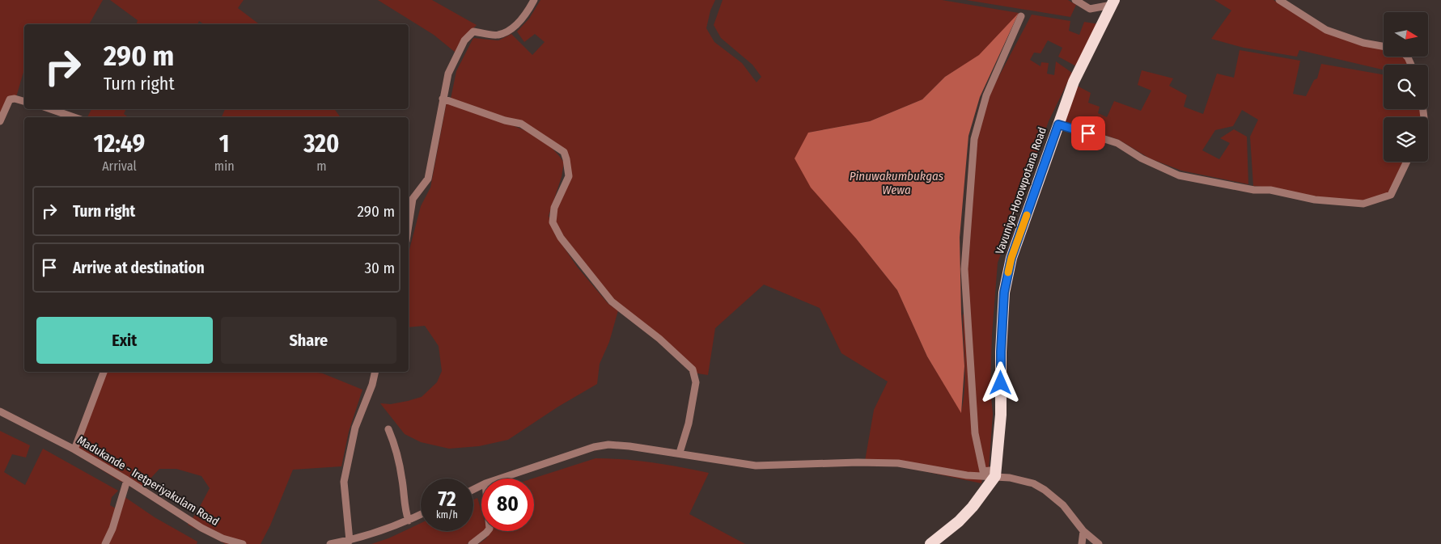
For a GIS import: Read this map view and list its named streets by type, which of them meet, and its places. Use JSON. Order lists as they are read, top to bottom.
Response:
{
  "streets": {
    "highway": ["Vavuniya-Horowpotana Road"],
    "street": ["Madukande - Iretperiyakulam Road"]
  },
  "water": ["Pinuwakumbukgas Wewa"],
  "north": "right",
  "page": {
    "turn": ["290 m", "Turn right"],
    "eta": [
      "12:49",
      "Arrival",
      "1",
      "min",
      "320",
      "m"
    ],
    "list": [
      {
        "name": "Turn right",
        "value": "290 m"
      },
      {
        "name": "Arrive at destination",
        "value": "30 m"
      }
    ],
    "buttons": ["Exit", "Share"],
    "speed": "72 km/h",
    "limit": "80"
  }
}
